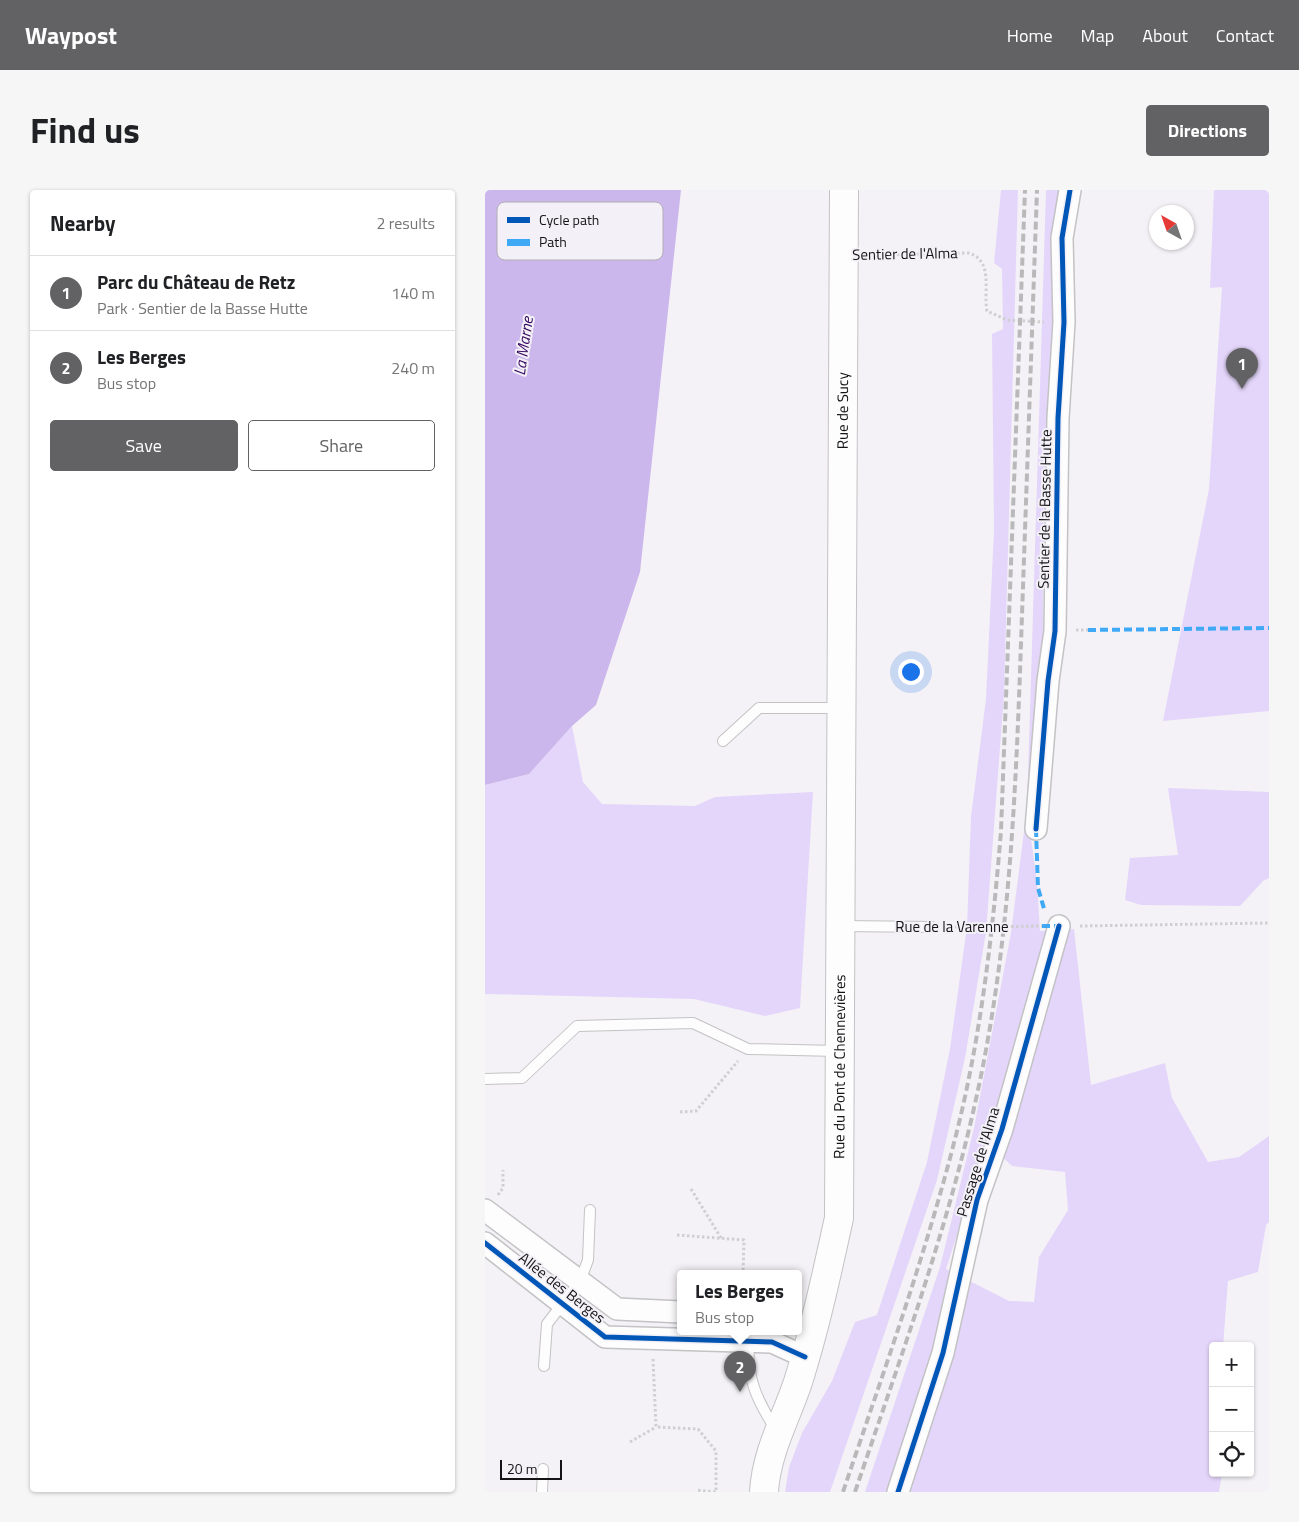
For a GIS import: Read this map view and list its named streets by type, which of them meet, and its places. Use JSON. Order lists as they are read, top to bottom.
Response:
{
  "streets": {
    "main road": ["Rue de Sucy", "Rue du Pont de Chennevières"],
    "street": ["Sentier de la Basse Hutte", "Passage de l'Alma", "Allée des Berges"],
    "lane": ["Rue de la Varenne"],
    "path": ["Sentier de l'Alma"]
  },
  "crossings": [
    ["Sentier de l'Alma", "Rue de Sucy"],
    ["Sentier de l'Alma", "Sentier de la Basse Hutte"],
    ["Rue de Sucy", "Rue du Pont de Chennevières"],
    ["Rue de la Varenne", "Rue du Pont de Chennevières"],
    ["Rue de la Varenne", "Passage de l'Alma"],
    ["Rue du Pont de Chennevières", "Allée des Berges"]
  ],
  "water": ["La Marne"],
  "legend": ["Cycle path", "Path"],
  "scale_bar": "20 m",
  "north": "top left",
  "page": {
    "header": "Waypost",
    "nav": [
      "Home",
      "Map",
      "About",
      "Contact"
    ],
    "title": "Find us",
    "buttons": [
      "Directions",
      ["Save", "Share"]
    ],
    "heading": ["Nearby", "2 results"],
    "list": [
      {
        "mark": "1",
        "name": "Parc du Château de Retz",
        "note": "Park · Sentier de la Basse Hutte",
        "value": "140 m"
      },
      {
        "mark": "2",
        "name": "Les Berges",
        "note": "Bus stop",
        "value": "240 m"
      }
    ],
    "pins": ["1", "2"],
    "popup": ["Les Berges", "Bus stop"],
    "map_buttons": ["+", "−"],
    "scale": "20 m"
  }
}
